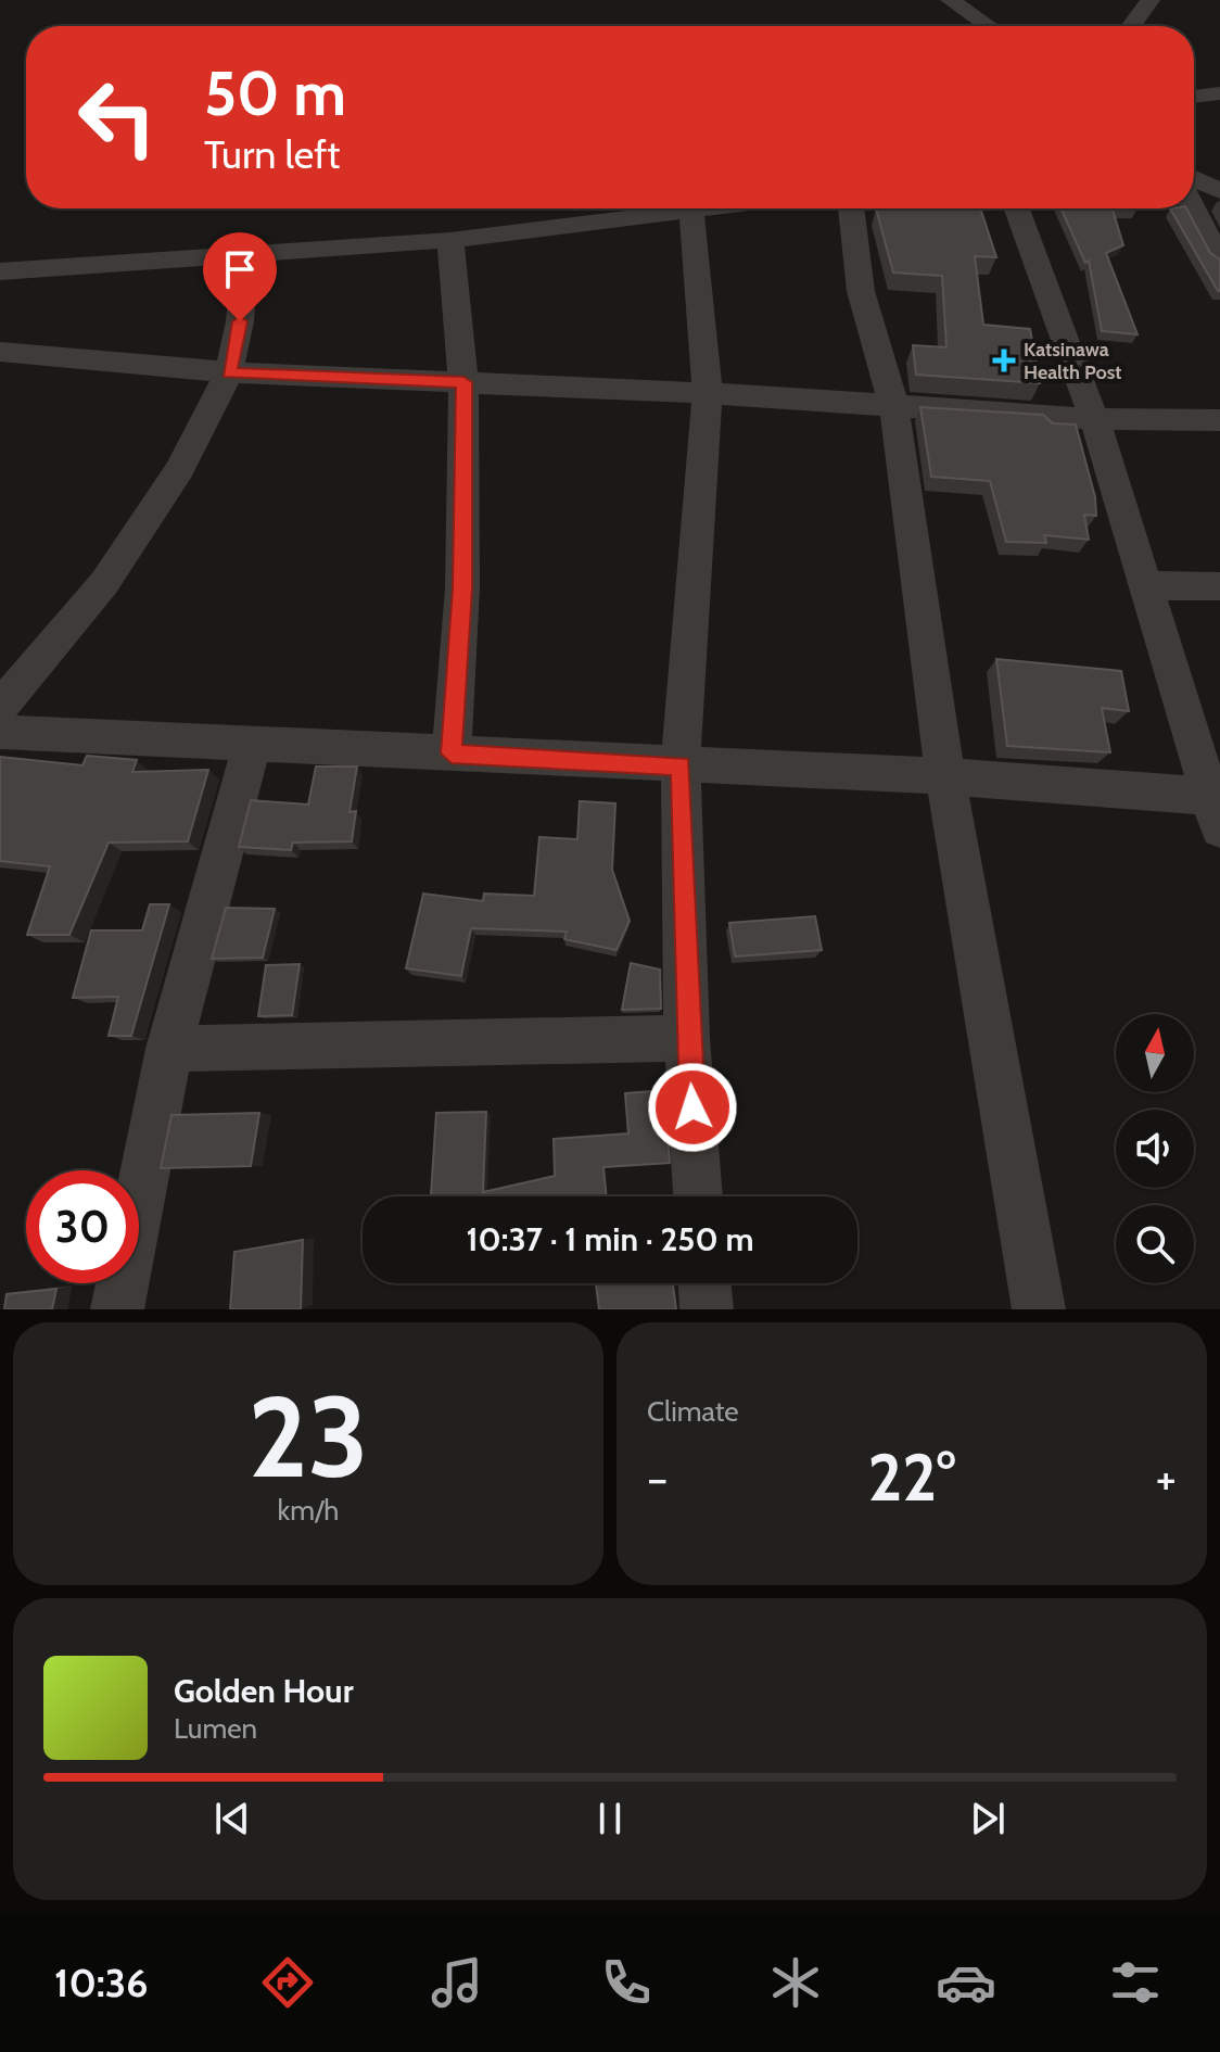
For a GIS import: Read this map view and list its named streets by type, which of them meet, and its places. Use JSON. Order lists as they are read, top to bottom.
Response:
{
  "places": {
    "health": ["Katsinawa Health Post"]
  },
  "north": "top",
  "page": {
    "turn": ["50 m", "Turn left"],
    "limit": "30",
    "trip": "10:37 · 1 min · 250 m",
    "tile": [
      ["23", "km/h"],
      "Climate"
    ],
    "heat": ["−", "22°", "+"],
    "song": ["Golden Hour", "Lumen"],
    "tabs": "10:36"
  }
}
